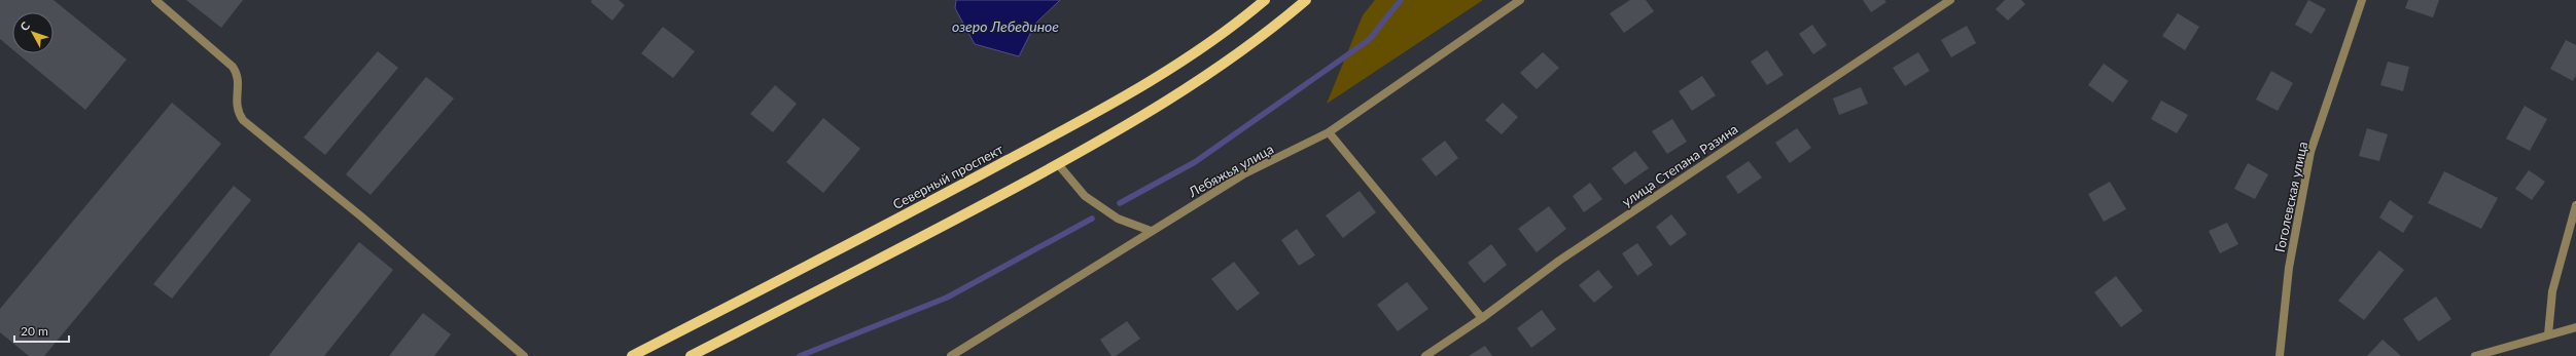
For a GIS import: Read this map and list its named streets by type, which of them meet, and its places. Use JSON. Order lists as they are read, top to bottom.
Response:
{
  "streets": {
    "main road": ["Северный проспект"],
    "street": ["улица Степана Разина", "Лебяжья улица", "Гоголевская улица"]
  },
  "water": ["озеро Лебединое"],
  "scale_bar": "20 m",
  "north": "top left"
}
